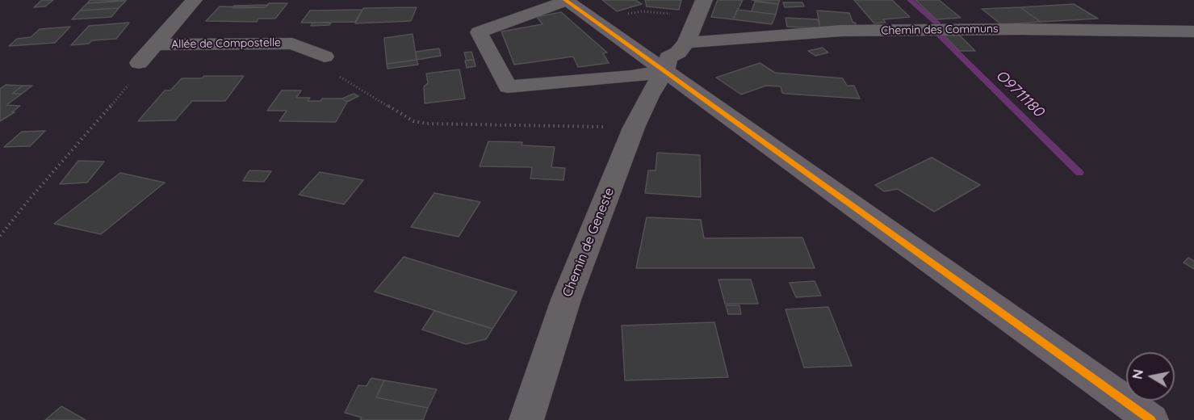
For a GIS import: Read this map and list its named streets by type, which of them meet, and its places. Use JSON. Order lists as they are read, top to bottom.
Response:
{
  "streets": {
    "street": ["Chemin des Communs", "Allée de Compostelle", "Chemin de Geneste"]
  },
  "crossings": [
    ["Chemin des Communs", "Chemin de Geneste"]
  ],
  "water": ["O9711180"],
  "north": "left"
}
